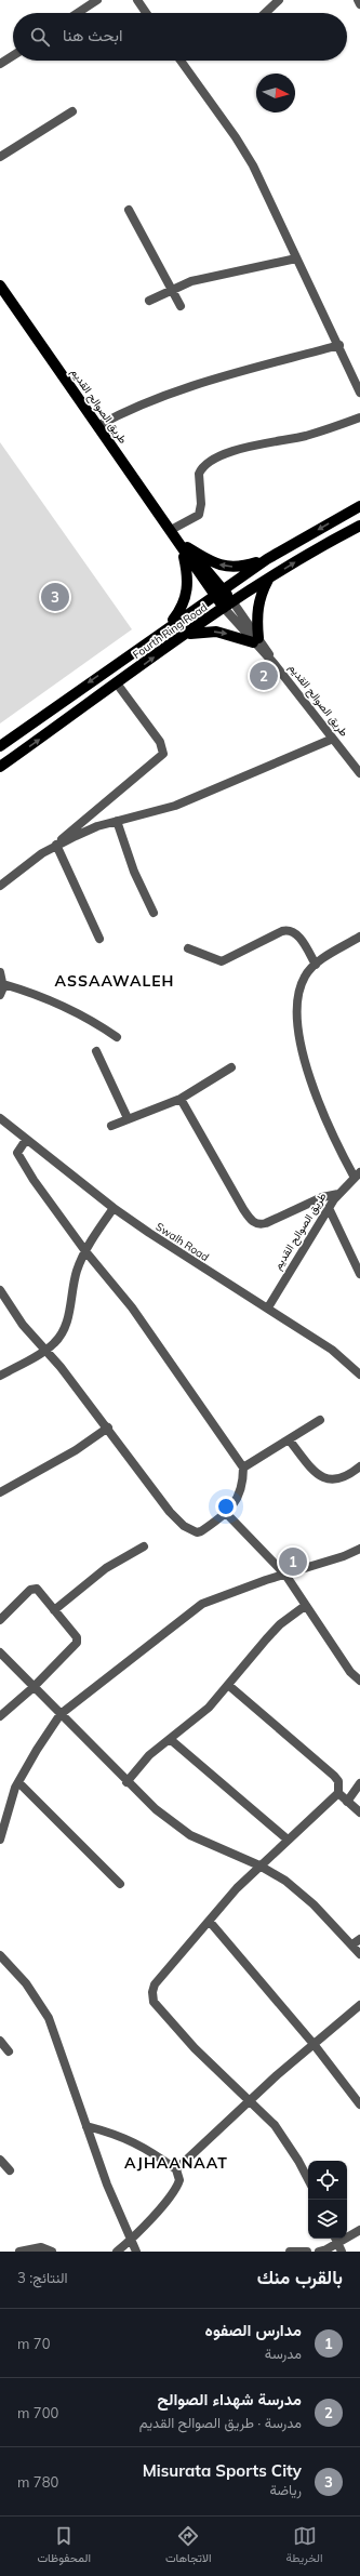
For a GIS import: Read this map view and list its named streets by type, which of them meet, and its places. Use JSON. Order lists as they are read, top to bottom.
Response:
{
  "streets": {
    "main road": ["طريق الصوالح القديم", "Fourth Ring Road"],
    "street": ["Swalh Road"]
  },
  "crossings": [
    ["طريق الصوالح القديم", "Fourth Ring Road"],
    ["طريق الصوالح القديم", "Swalh Road"]
  ],
  "districts": ["ASSAAWALEH", "AJHAANAAT"],
  "north": "right",
  "page": {
    "search": "ابحث هنا",
    "pins": ["3", "2", "1"],
    "heading": ["بالقرب منك", "النتائج: 3"],
    "list": [
      {
        "mark": "1",
        "name": "مدارس الصفوه",
        "note": "مدرسة",
        "value": "70 m"
      },
      {
        "mark": "2",
        "name": "مدرسة شهداء الصوالح",
        "note": "مدرسة · طريق الصوالح القديم",
        "value": "700 m"
      },
      {
        "mark": "3",
        "name": "Misurata Sports City",
        "note": "رياضة",
        "value": "780 m"
      }
    ],
    "nav": ["الخريطة", "الاتجاهات", "المحفوظات"]
  }
}
